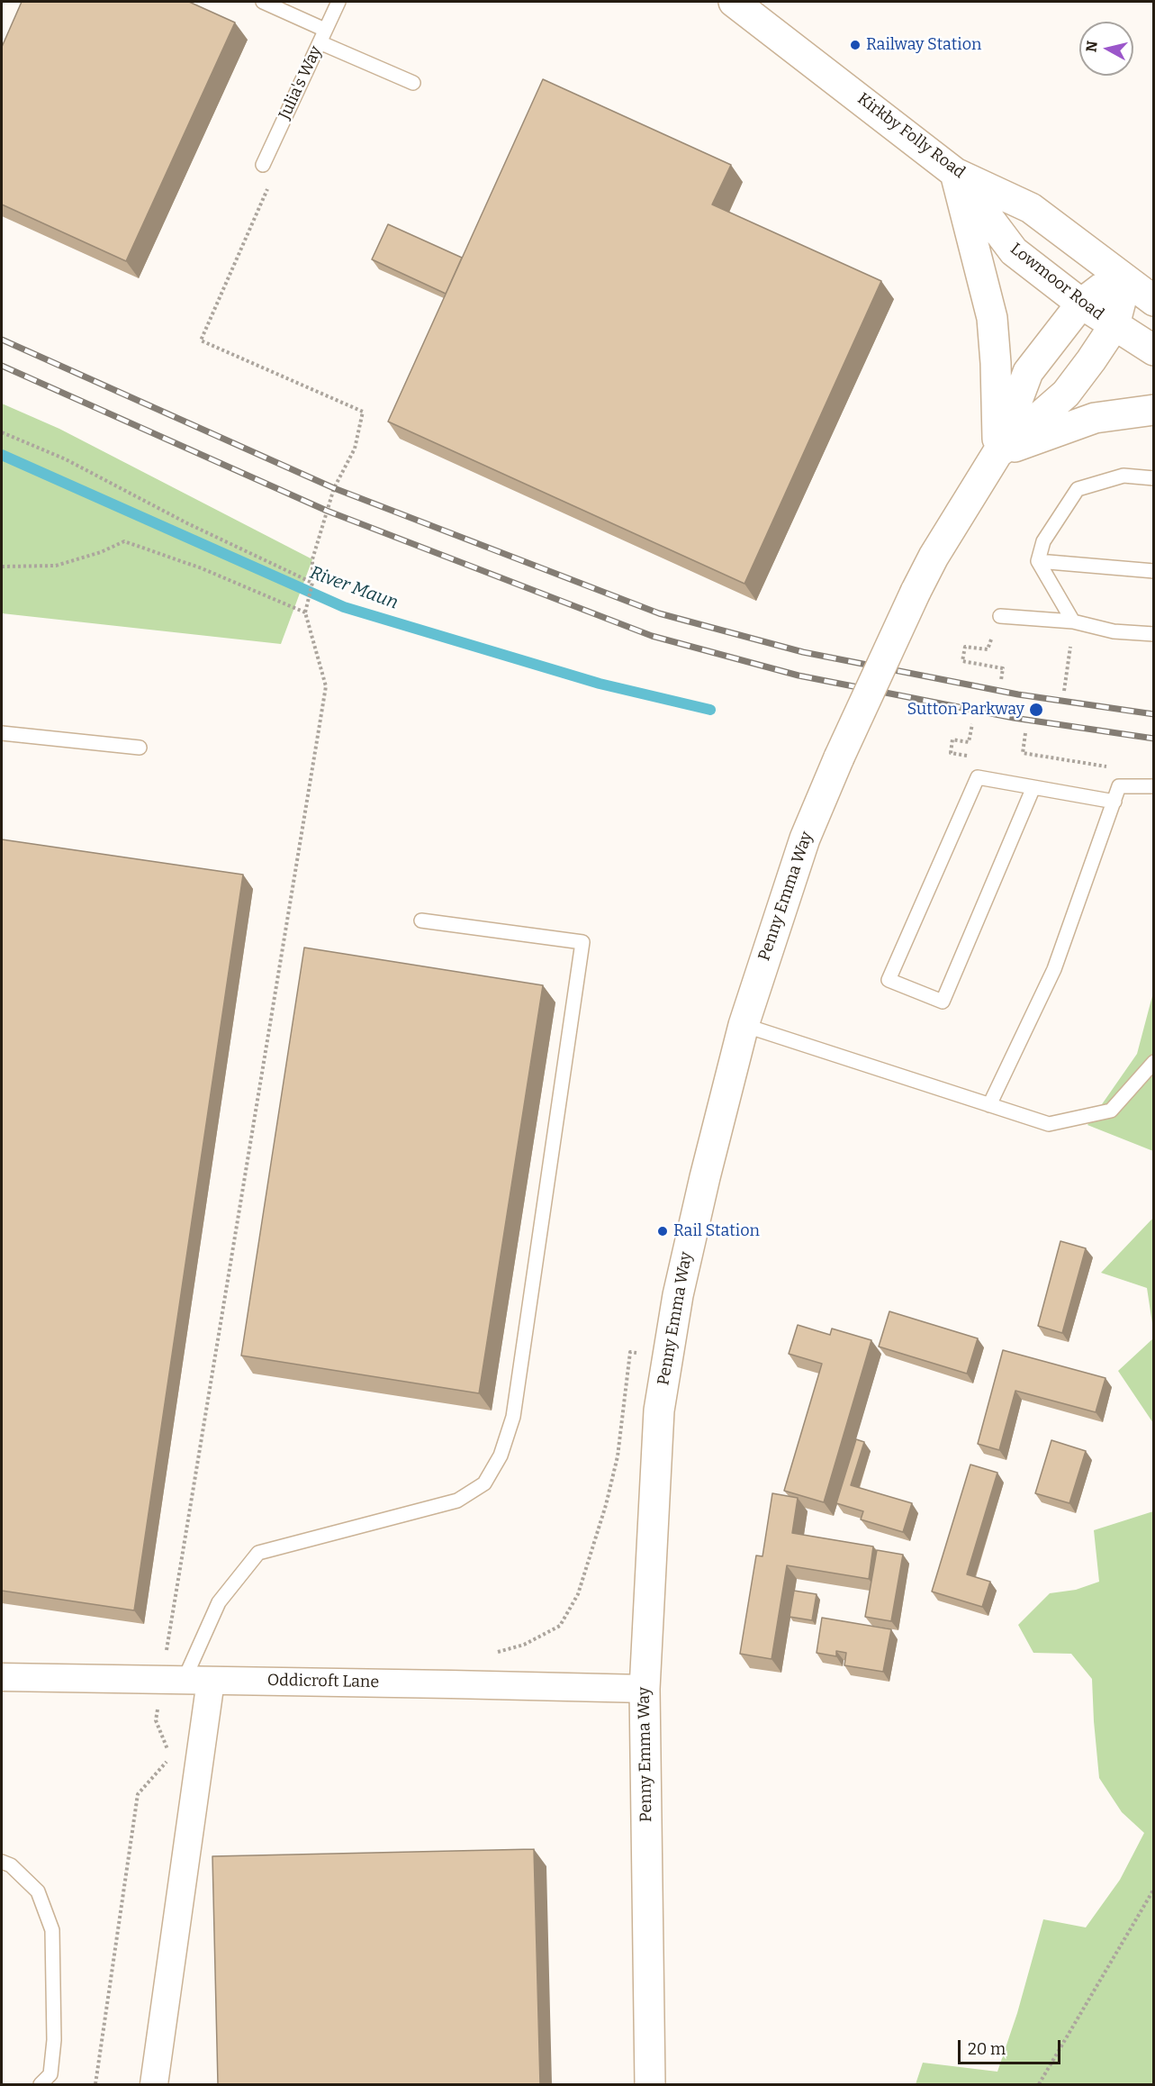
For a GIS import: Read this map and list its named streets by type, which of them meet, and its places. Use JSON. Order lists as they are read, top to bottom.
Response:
{
  "streets": {
    "main road": ["Kirkby Folly Road", "Lowmoor Road", "Penny Emma Way"],
    "street": ["Oddicroft Lane"],
    "lane": ["Julia's Way"]
  },
  "crossings": [
    ["Kirkby Folly Road", "Lowmoor Road"],
    ["Kirkby Folly Road", "Penny Emma Way"],
    ["Lowmoor Road", "Penny Emma Way"],
    ["Penny Emma Way", "Oddicroft Lane"]
  ],
  "water": ["River Maun"],
  "places": ["Railway Station", "Sutton Parkway", "Rail Station"],
  "scale_bar": "20 m",
  "north": "left"
}
